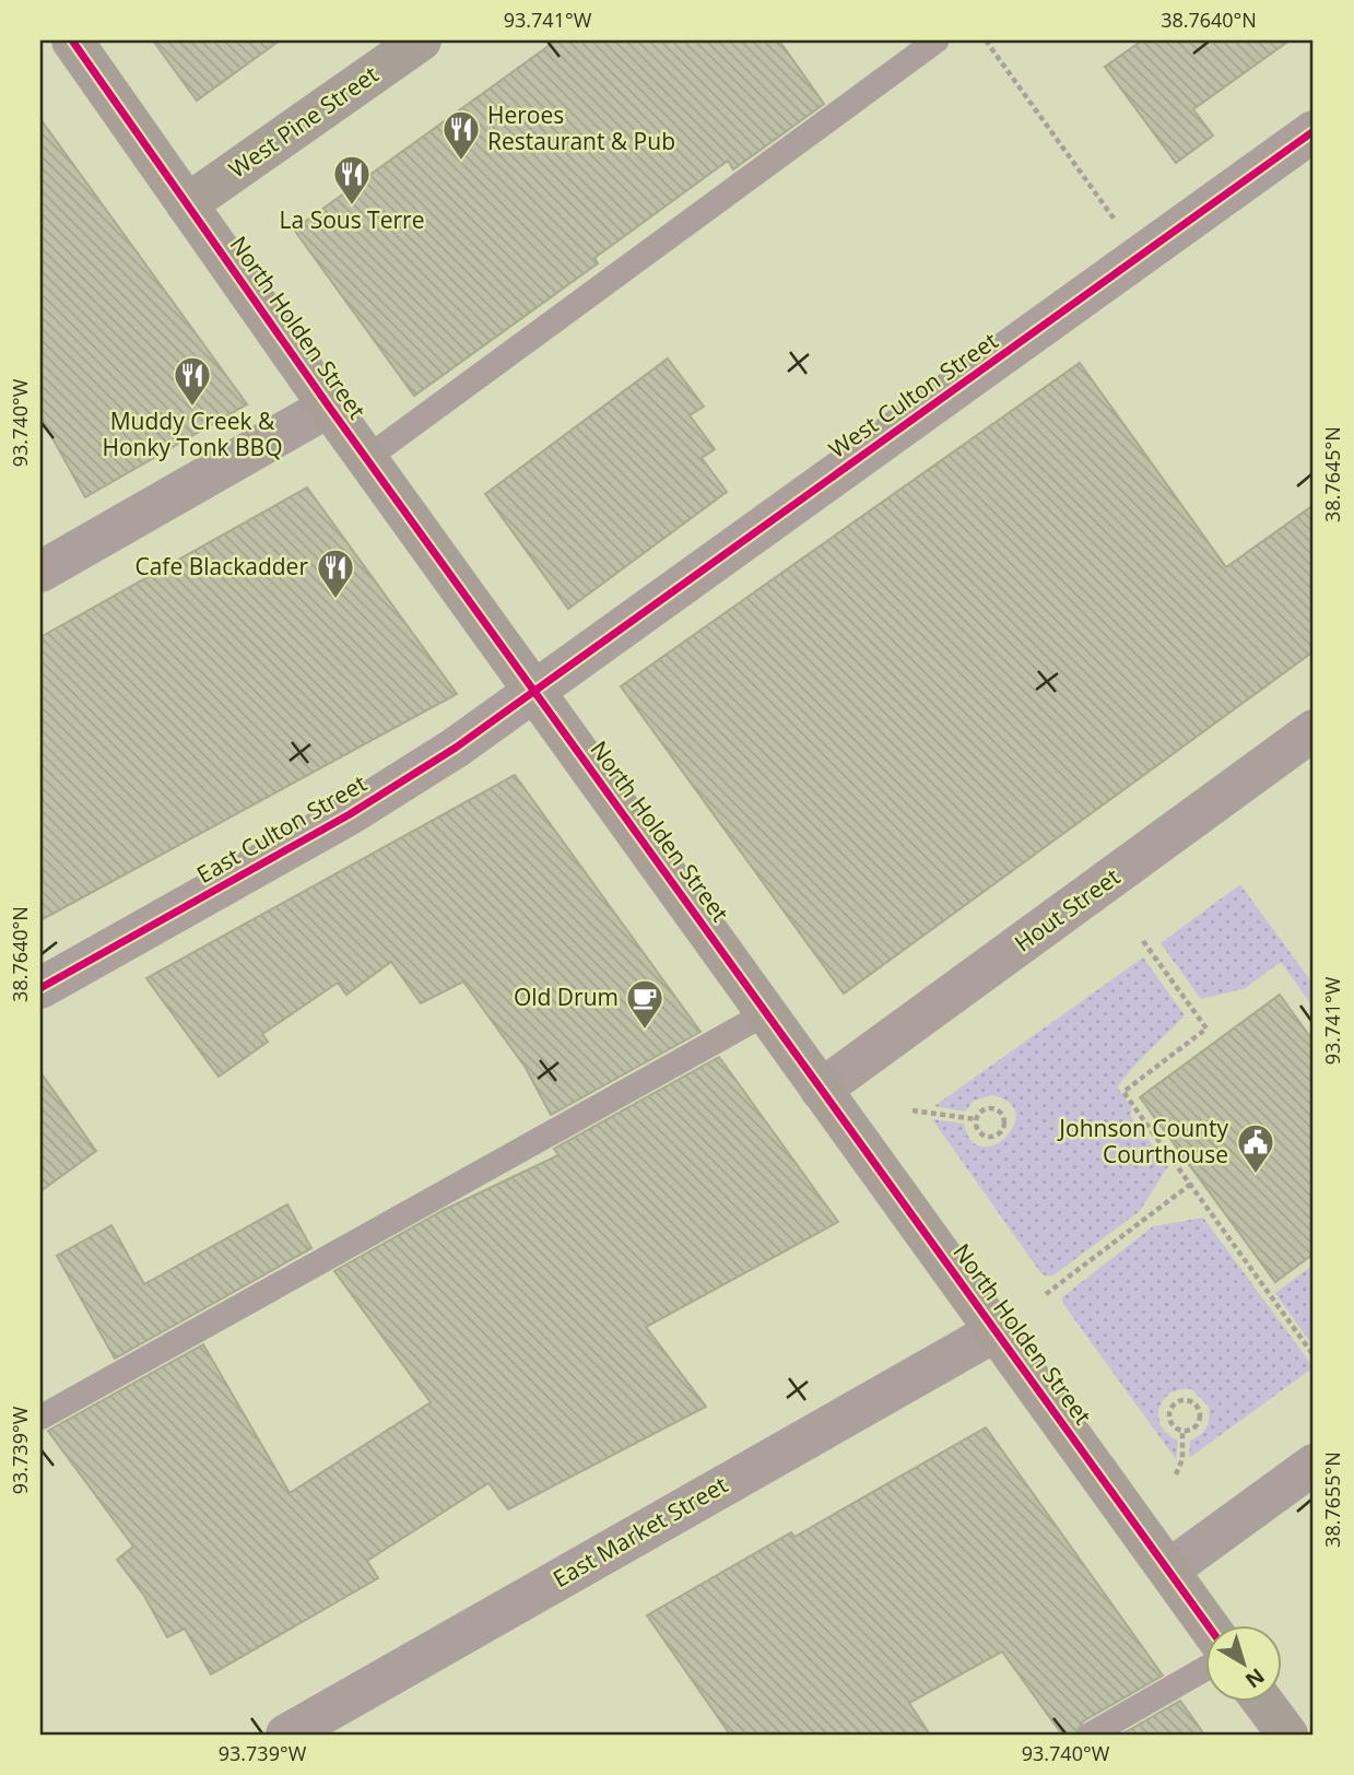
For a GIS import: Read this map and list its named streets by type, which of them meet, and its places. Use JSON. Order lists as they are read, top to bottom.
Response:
{
  "streets": {
    "main road": ["West Pine Street", "North Holden Street"],
    "street": [
      "West Culton Street",
      "East Culton Street",
      "Hout Street",
      "East Market Street"
    ]
  },
  "crossings": [
    ["West Pine Street", "North Holden Street"],
    ["North Holden Street", "West Culton Street"],
    ["North Holden Street", "East Culton Street"],
    ["North Holden Street", "Hout Street"],
    ["North Holden Street", "East Market Street"],
    ["West Culton Street", "East Culton Street"]
  ],
  "places": {
    "restaurant": [
      "Heroes Restaurant & Pub",
      "La Sous Terre",
      "Muddy Creek & Honky Tonk BBQ",
      "Cafe Blackadder"
    ],
    "cafe": ["Old Drum"],
    "public building": ["Johnson County Courthouse"]
  },
  "north": "bottom right",
  "coordinates": [
    "93.741°W",
    "38.7640°N",
    "93.740°W",
    "38.7645°N",
    "93.739°W",
    "38.7655°N"
  ]
}
